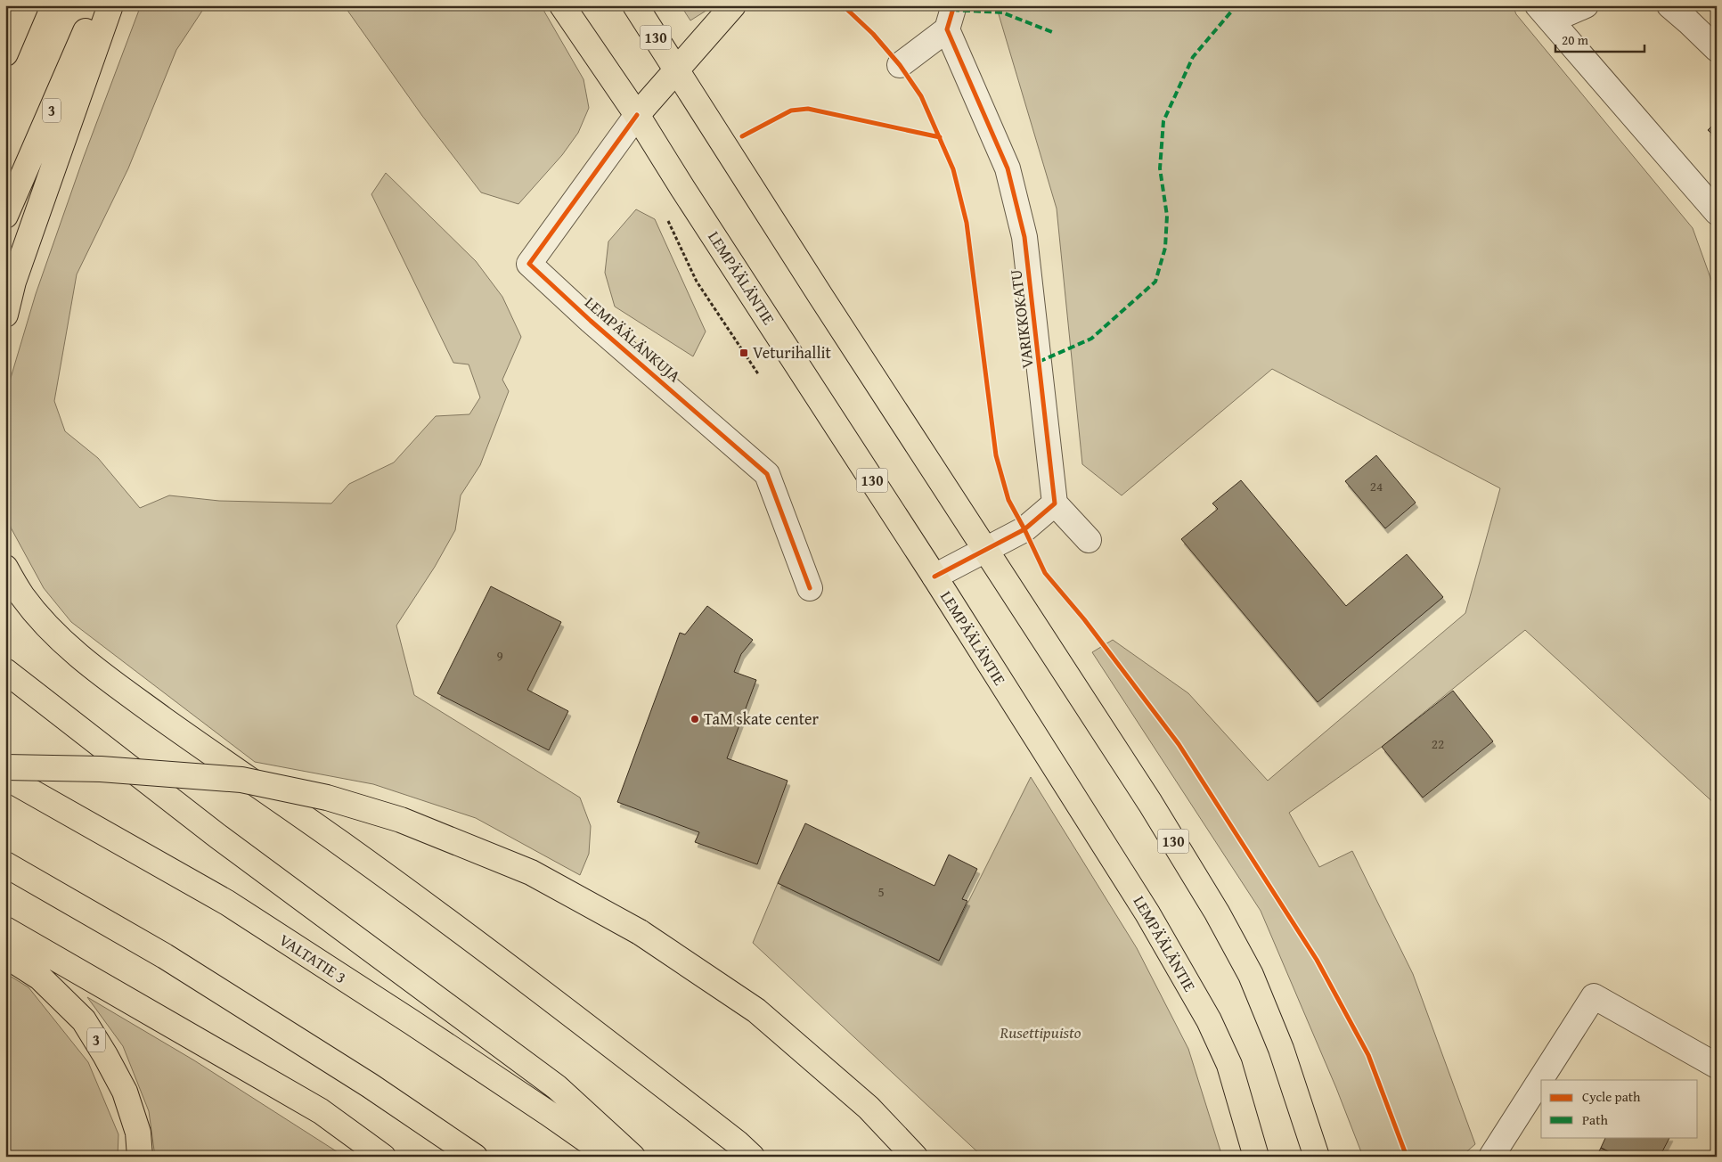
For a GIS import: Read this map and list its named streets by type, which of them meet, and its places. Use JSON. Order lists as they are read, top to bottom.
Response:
{
  "streets": {
    "main road": [
      "130",
      "3",
      "LEMPÄÄLÄNTIE",
      "VALTATIE 3"
    ],
    "street": ["VARIKKOKATU", "LEMPÄÄLÄNKUJA"]
  },
  "crossings": [
    ["LEMPÄÄLÄNTIE", "LEMPÄÄLÄNKUJA"]
  ],
  "parks": ["Rusettipuisto"],
  "places": {
    "transit": ["Veturihallit"],
    "other": ["TaM skate center"]
  },
  "house_numbers": [
    "24",
    "9",
    "22",
    "5"
  ],
  "legend": ["Cycle path", "Path"],
  "scale_bar": "20 m"
}
